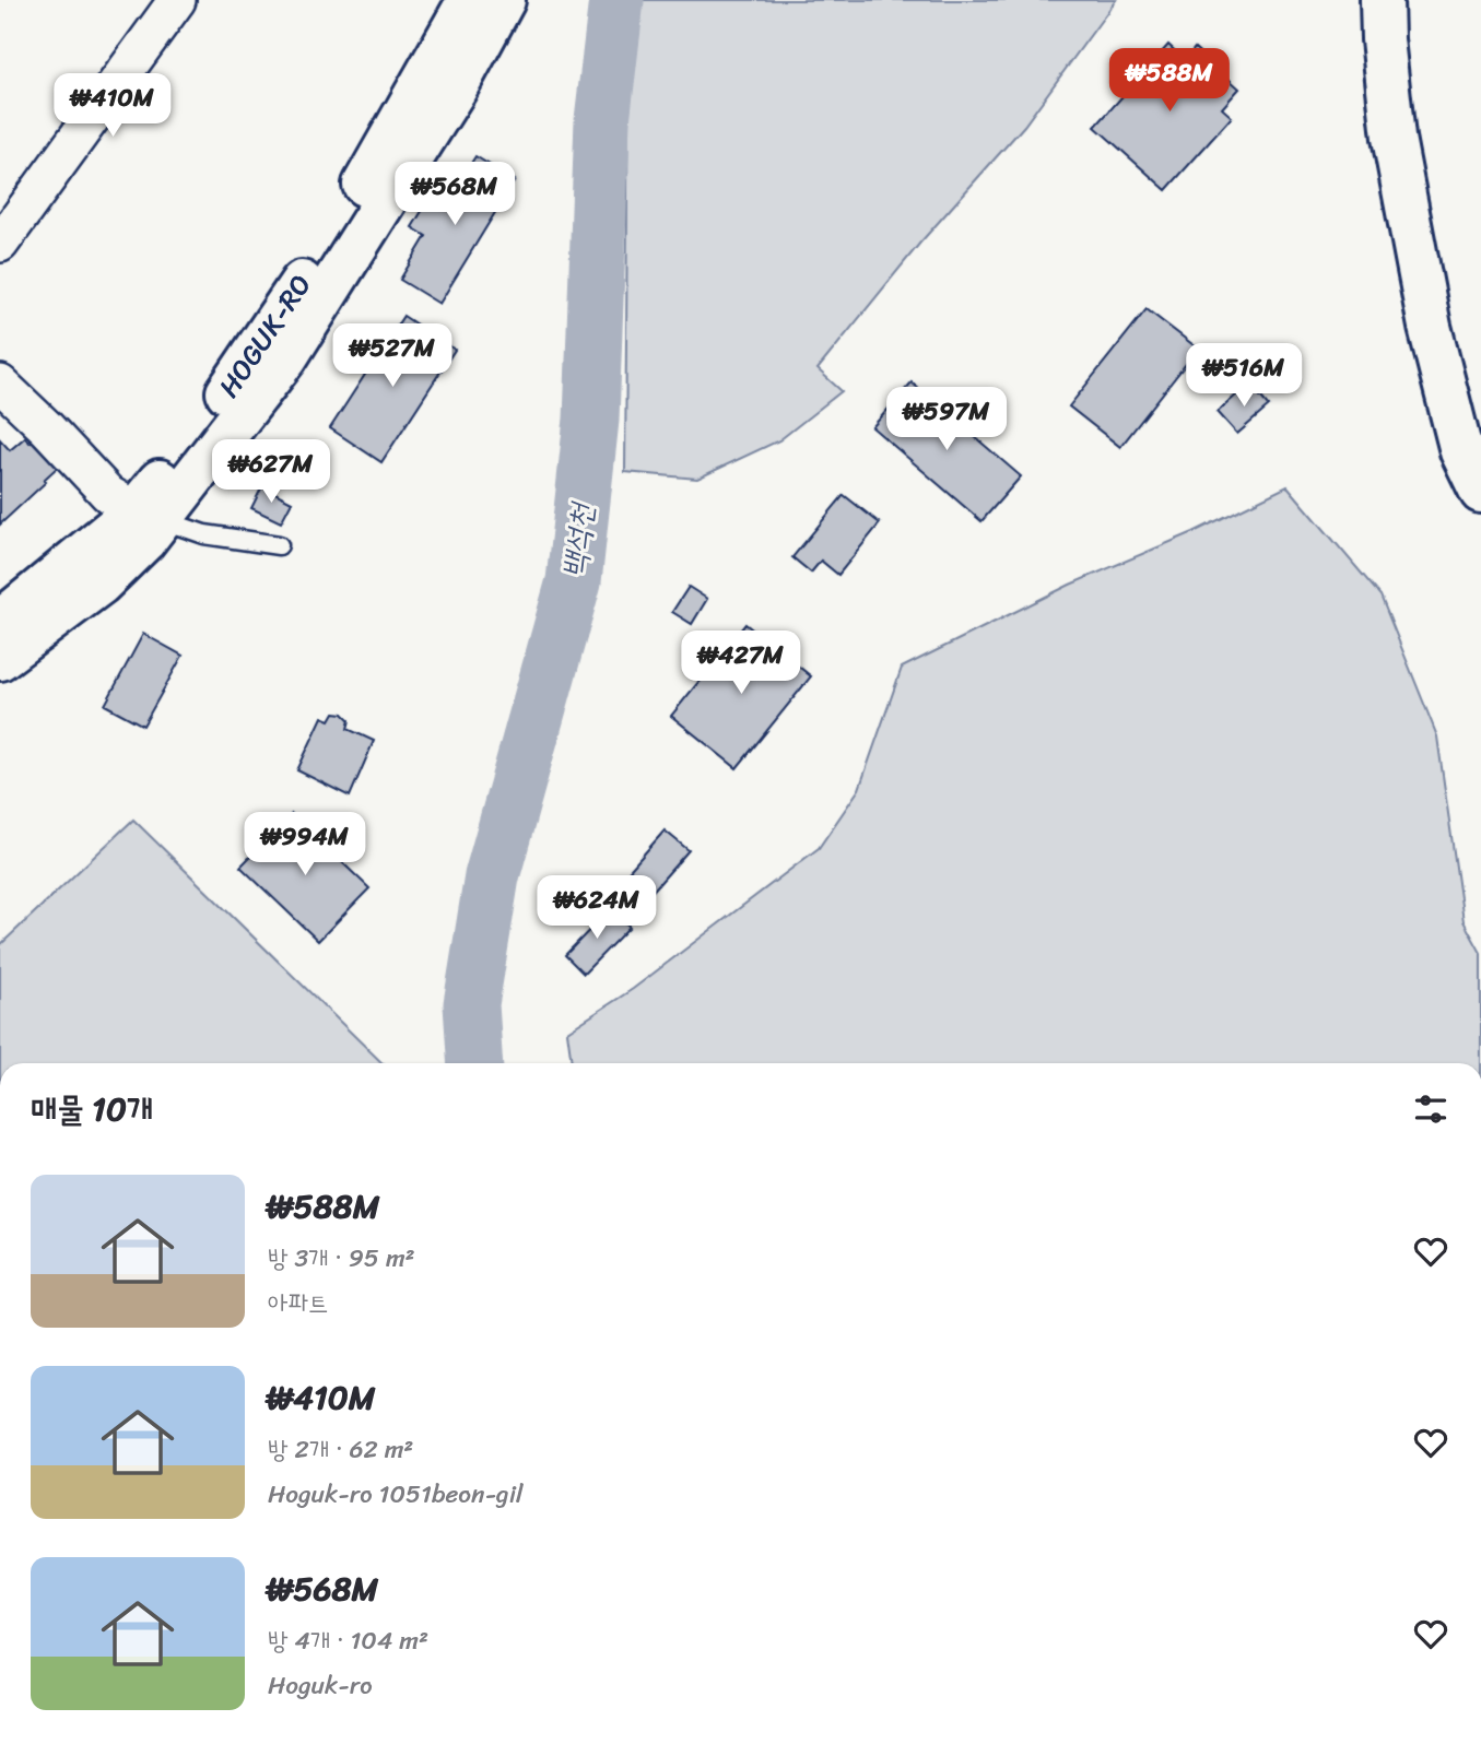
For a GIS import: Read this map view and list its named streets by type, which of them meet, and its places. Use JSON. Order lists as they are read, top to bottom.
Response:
{
  "streets": {
    "main road": ["HOGUK-RO"]
  },
  "water": ["백석천"],
  "page": {
    "price": [
      "₩588M",
      "₩410M",
      "₩568M",
      "₩527M",
      "₩516M",
      "₩597M",
      "₩627M",
      "₩427M",
      "₩994M",
      "₩624M"
    ],
    "heading": "매물 10개",
    "list": [
      {
        "name": "₩588M",
        "note": "방 3개 · 95 m² · 아파트"
      },
      {
        "name": "₩410M",
        "note": "방 2개 · 62 m² · Hoguk-ro 1051beon-gil"
      },
      {
        "name": "₩568M",
        "note": "방 4개 · 104 m² · Hoguk-ro"
      }
    ]
  }
}
